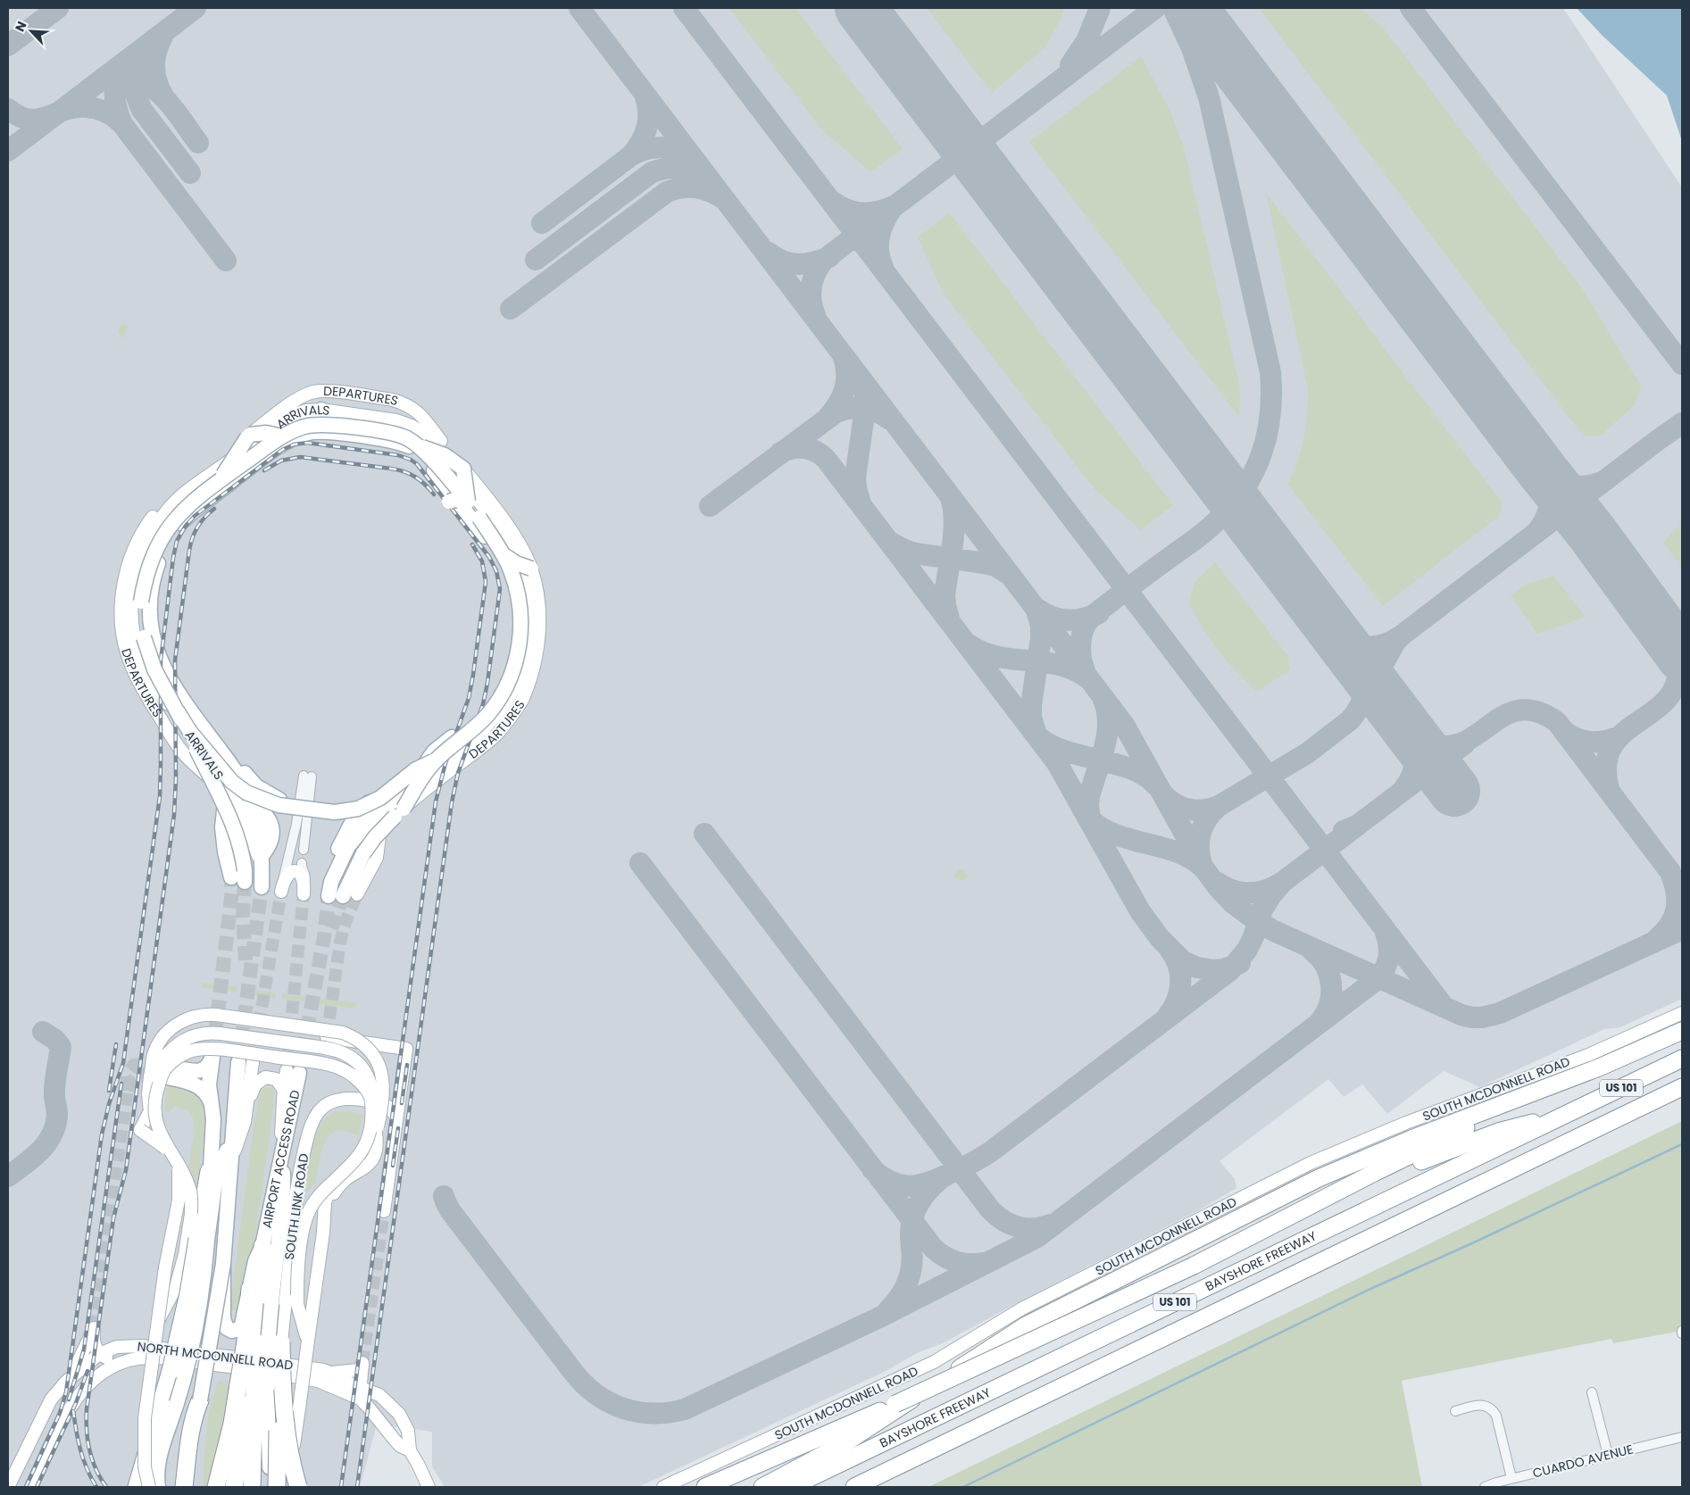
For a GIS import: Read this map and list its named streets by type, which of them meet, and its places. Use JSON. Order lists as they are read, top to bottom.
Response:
{
  "streets": {
    "highway": ["US 101", "BAYSHORE FREEWAY"],
    "main road": ["DEPARTURES", "ARRIVALS", "AIRPORT ACCESS ROAD"],
    "street": [
      "SOUTH MCDONNELL ROAD",
      "SOUTH LINK ROAD",
      "NORTH MCDONNELL ROAD",
      "CUARDO AVENUE"
    ]
  },
  "crossings": [
    ["DEPARTURES", "ARRIVALS"]
  ],
  "north": "top left"
}
